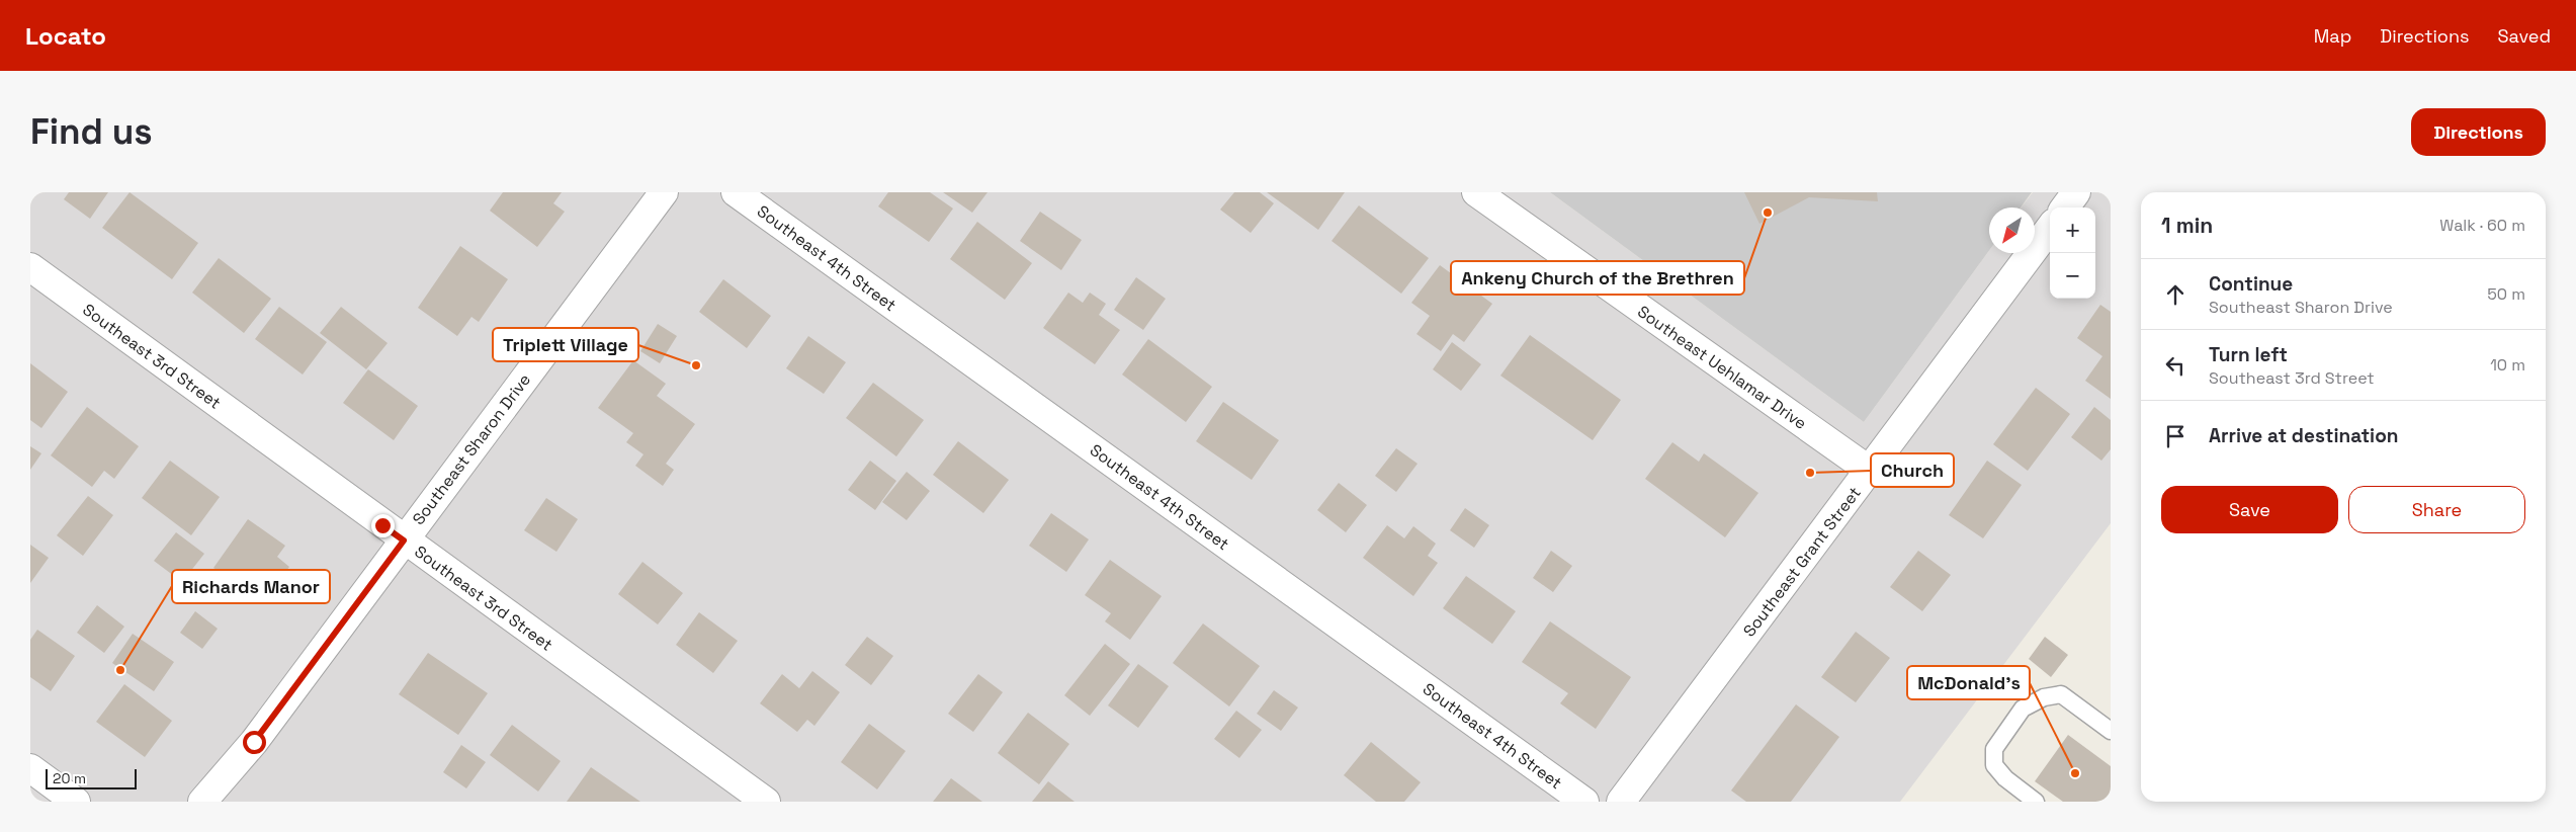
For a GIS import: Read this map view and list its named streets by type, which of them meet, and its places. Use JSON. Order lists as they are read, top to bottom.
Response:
{
  "streets": {
    "street": [
      "Southeast 4th Street",
      "Southeast 3rd Street",
      "Southeast Uehlamar Drive",
      "Southeast Sharon Drive",
      "Southeast Grant Street"
    ]
  },
  "crossings": [
    ["Southeast 3rd Street", "Southeast Sharon Drive"],
    ["Southeast Uehlamar Drive", "Southeast Grant Street"]
  ],
  "places": [
    "Ankeny Church of the Brethren",
    "Triplett Village",
    "Church",
    "Richards Manor",
    "McDonald's"
  ],
  "scale_bar": "20 m",
  "north": "bottom left",
  "page": {
    "header": "Locato",
    "nav": ["Map", "Directions", "Saved"],
    "buttons": [
      "Directions",
      ["Save", "Share"]
    ],
    "title": "Find us",
    "heading": ["1 min", "Walk · 60 m"],
    "map_buttons": ["+", "−"],
    "list": [
      ["Continue", "Southeast Sharon Drive", "50 m"],
      ["Turn left", "Southeast 3rd Street", "10 m"],
      "Arrive at destination"
    ],
    "scale": "20 m"
  }
}
